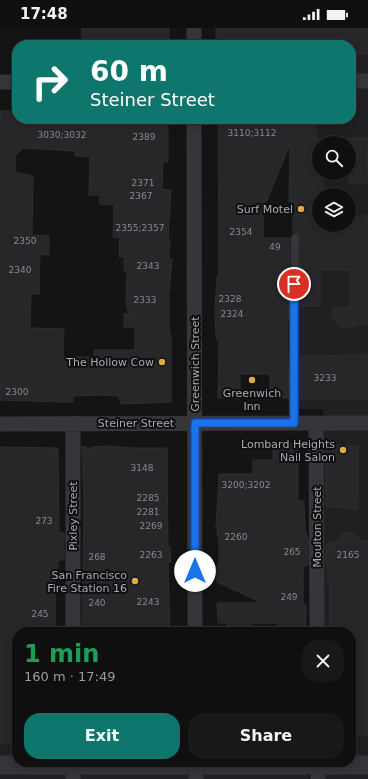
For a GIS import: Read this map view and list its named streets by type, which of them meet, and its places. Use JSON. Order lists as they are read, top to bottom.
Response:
{
  "streets": {
    "street": [
      "Greenwich Street",
      "Steiner Street",
      "Pixley Street",
      "Moulton Street"
    ]
  },
  "crossings": [
    ["Greenwich Street", "Steiner Street"],
    ["Steiner Street", "Pixley Street"],
    ["Steiner Street", "Moulton Street"]
  ],
  "places": [
    "Surf Motel",
    "The Hollow Cow",
    "Greenwich Inn",
    "Lombard Heights Nail Salon",
    "San Francisco Fire Station 16"
  ],
  "house_numbers": [
    "3110;3112",
    "3030;3032",
    "2389",
    "2371",
    "2367",
    "2355;2357",
    "2354",
    "2350",
    "49",
    "2343",
    "2340",
    "2328",
    "2333",
    "2324",
    "3233",
    "2300",
    "3148",
    "3200;3202",
    "2285",
    "2281",
    "273",
    "2269",
    "2260",
    "265",
    "2263",
    "2165",
    "268",
    "249",
    "2243",
    "240",
    "245"
  ],
  "page": {
    "status": "17:48",
    "turn": ["60 m", "Steiner Street"],
    "heading": ["1 min", "160 m · 17:49"],
    "buttons": ["Exit", "Share"]
  }
}
